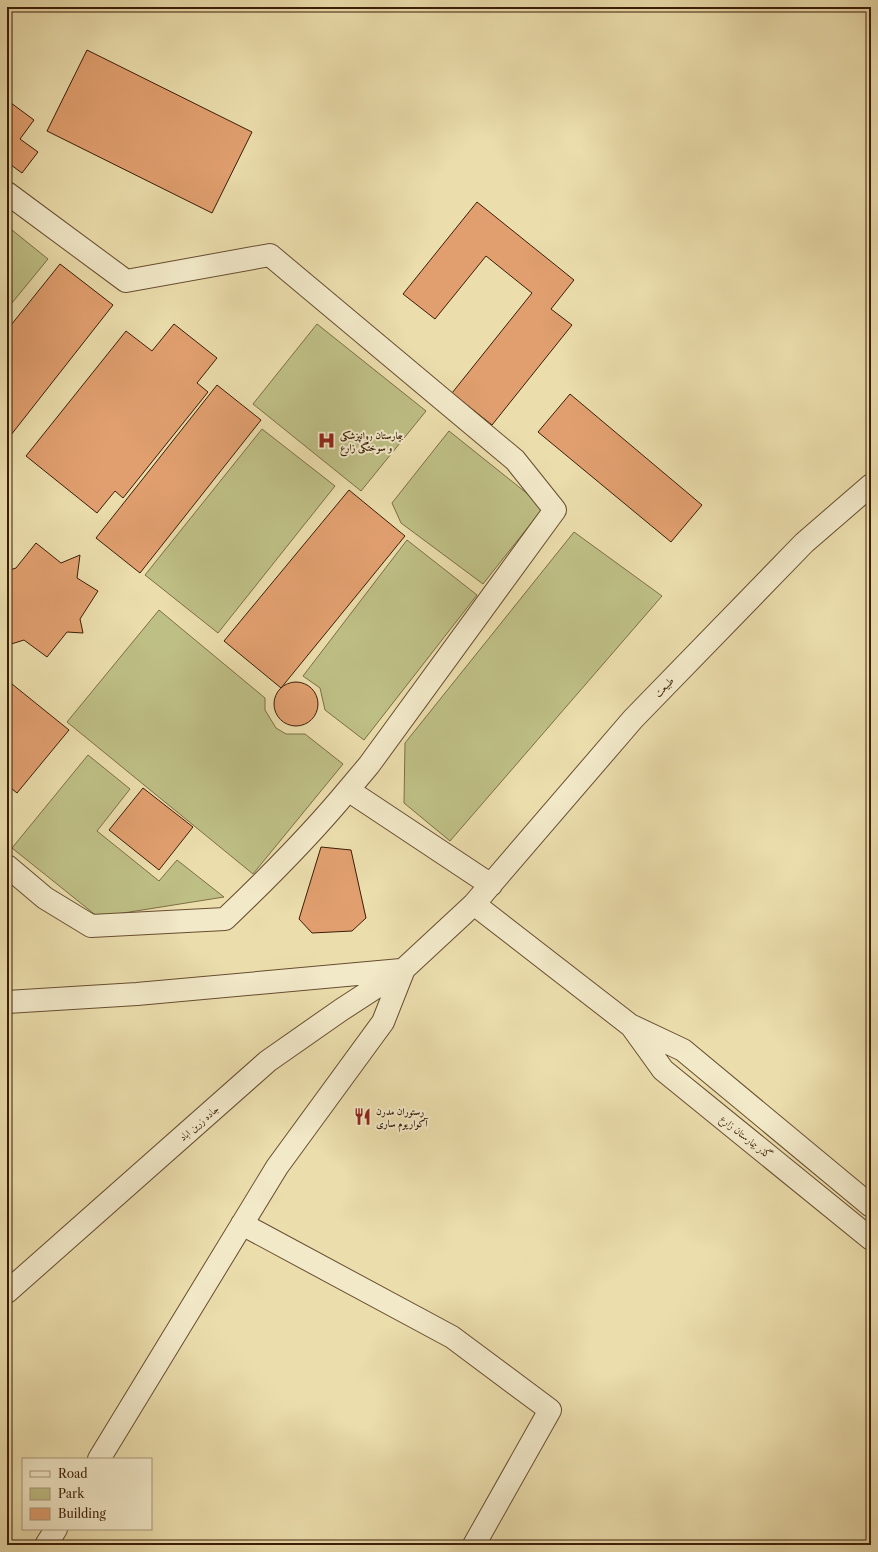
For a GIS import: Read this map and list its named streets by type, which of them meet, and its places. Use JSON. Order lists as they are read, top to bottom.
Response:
{
  "streets": {
    "street": ["طبیعت", "جاده زرین اباد", "گذر بیمارستان زارع"]
  },
  "crossings": [
    ["طبیعت", "جاده زرین اباد"],
    ["طبیعت", "گذر بیمارستان زارع"],
    ["جاده زرین اباد", "گذر بیمارستان زارع"]
  ],
  "places": {
    "hospital": ["بیمارستان روانپزشکی و سوختگی زارع"],
    "restaurant": ["رستوران مدرن آکواریوم ساری"]
  },
  "legend": ["Road", "Park", "Building"]
}
